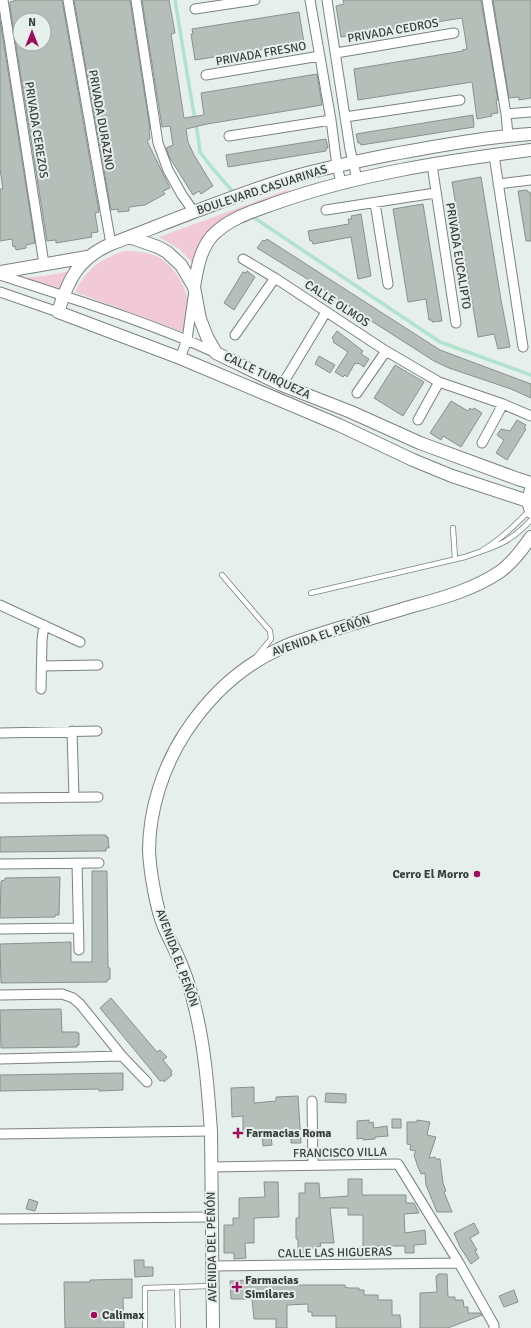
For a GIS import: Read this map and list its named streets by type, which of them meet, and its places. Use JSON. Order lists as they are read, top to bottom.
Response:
{
  "streets": {
    "street": [
      "PRIVADA CEDROS",
      "PRIVADA FRESNO",
      "PRIVADA DURAZNO",
      "PRIVADA CEREZOS",
      "BOULEVARD CASUARINAS",
      "PRIVADA EUCALIPTO",
      "CALLE OLMOS",
      "CALLE TURQUEZA",
      "AVENIDA EL PEÑÓN",
      "FRANCISCO VILLA",
      "AVENIDA DEL PEÑÓN",
      "CALLE LAS HIGUERAS"
    ]
  },
  "crossings": [
    ["PRIVADA DURAZNO", "BOULEVARD CASUARINAS"],
    ["BOULEVARD CASUARINAS", "PRIVADA EUCALIPTO"],
    ["BOULEVARD CASUARINAS", "CALLE TURQUEZA"],
    ["AVENIDA EL PEÑÓN", "FRANCISCO VILLA"],
    ["AVENIDA EL PEÑÓN", "AVENIDA DEL PEÑÓN"],
    ["FRANCISCO VILLA", "AVENIDA DEL PEÑÓN"],
    ["FRANCISCO VILLA", "CALLE LAS HIGUERAS"],
    ["AVENIDA DEL PEÑÓN", "CALLE LAS HIGUERAS"]
  ],
  "places": {
    "other": ["Cerro El Morro", "Calimax"],
    "health": ["Farmacias Roma", "Farmacias Similares"]
  },
  "north": "top"
}
